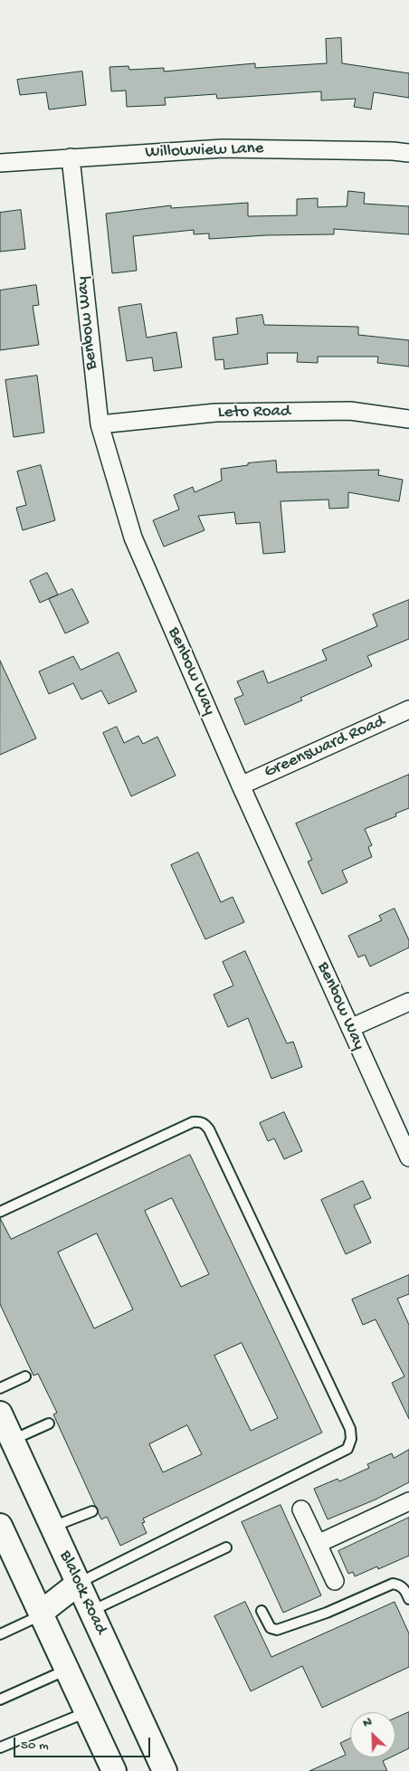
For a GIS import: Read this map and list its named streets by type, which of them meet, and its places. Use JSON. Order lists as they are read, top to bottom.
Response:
{
  "streets": {
    "main road": ["Blalock Road"],
    "street": [
      "Willowview Lane",
      "Benbow Way",
      "Leto Road",
      "Greensward Road"
    ]
  },
  "crossings": [
    ["Willowview Lane", "Benbow Way"],
    ["Benbow Way", "Leto Road"],
    ["Benbow Way", "Greensward Road"]
  ],
  "scale_bar": "50 m",
  "north": "top left"
}
